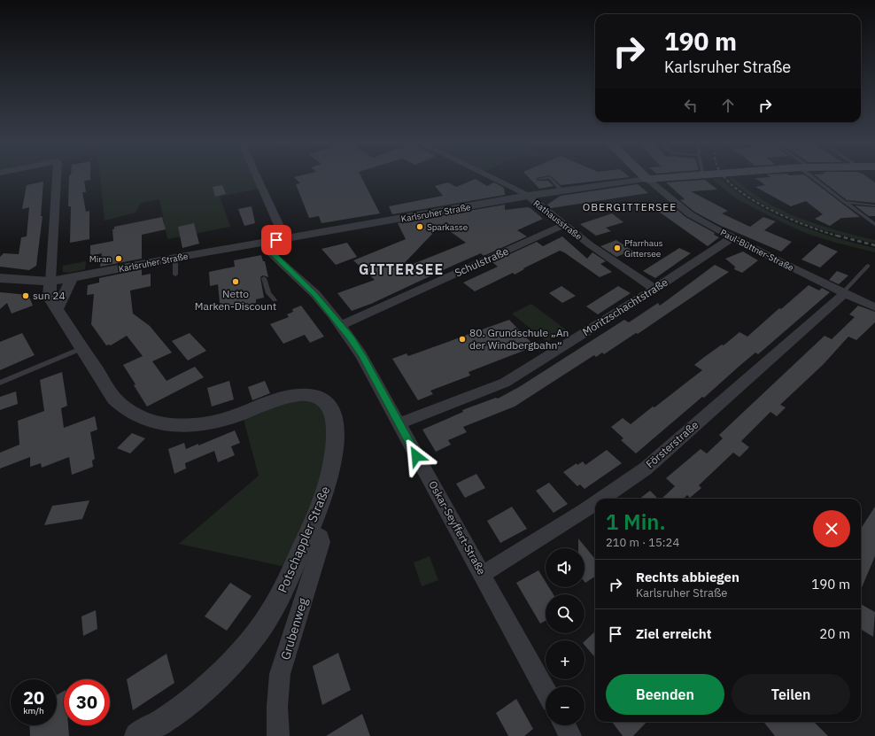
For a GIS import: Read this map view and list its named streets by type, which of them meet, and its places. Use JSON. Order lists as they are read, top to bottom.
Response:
{
  "streets": {
    "main road": ["Karlsruher Straße"],
    "street": [
      "Rathausstraße",
      "Paul-Büttner-Straße",
      "Schulstraße",
      "Moritzschachtstraße",
      "Försterstraße",
      "Oskar-Seyffert-Straße",
      "Potschappler Straße",
      "Grubenweg"
    ]
  },
  "crossings": [
    ["Karlsruher Straße", "Rathausstraße"],
    ["Karlsruher Straße", "Paul-Büttner-Straße"],
    ["Karlsruher Straße", "Oskar-Seyffert-Straße"],
    ["Karlsruher Straße", "Potschappler Straße"],
    ["Rathausstraße", "Schulstraße"],
    ["Rathausstraße", "Moritzschachtstraße"],
    ["Paul-Büttner-Straße", "Moritzschachtstraße"],
    ["Paul-Büttner-Straße", "Försterstraße"],
    ["Schulstraße", "Oskar-Seyffert-Straße"],
    ["Moritzschachtstraße", "Oskar-Seyffert-Straße"],
    ["Försterstraße", "Oskar-Seyffert-Straße"],
    ["Potschappler Straße", "Grubenweg"]
  ],
  "districts": ["OBERGITTERSEE", "GITTERSEE"],
  "places": [
    "Sparkasse",
    "Pfarrhaus Gittersee",
    "Miran",
    "Netto Marken-Discount",
    "sun 24",
    "80. Grundschule „An der Windbergbahn“"
  ],
  "page": {
    "turn": ["190 m", "Karlsruher Straße"],
    "heading": ["1 Min.", "210 m · 15:24"],
    "map_buttons": ["+", "−"],
    "list": [
      {
        "name": "Rechts abbiegen",
        "note": "Karlsruher Straße",
        "value": "190 m"
      },
      {
        "name": "Ziel erreicht",
        "value": "20 m"
      }
    ],
    "buttons": ["Beenden", "Teilen"],
    "speed": "20 km/h",
    "limit": "30"
  }
}
